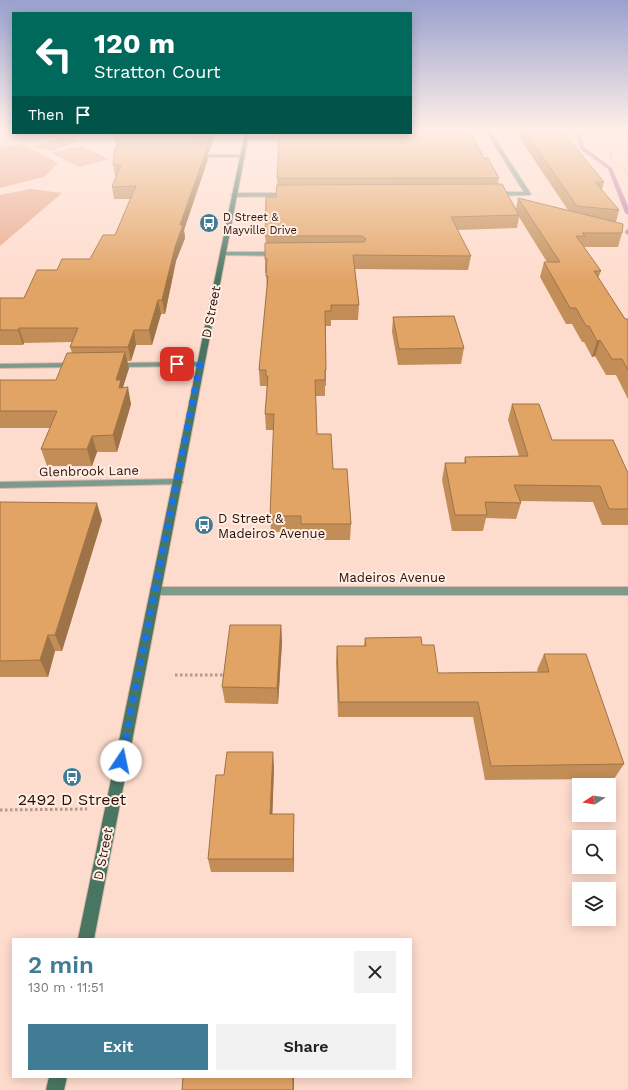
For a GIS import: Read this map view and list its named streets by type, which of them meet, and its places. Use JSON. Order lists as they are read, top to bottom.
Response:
{
  "streets": {
    "main road": ["D Street"],
    "street": ["Glenbrook Lane", "Madeiros Avenue"]
  },
  "crossings": [
    ["D Street", "Glenbrook Lane"],
    ["D Street", "Madeiros Avenue"]
  ],
  "places": {
    "bus stop": ["D Street & Mayville Drive", "D Street & Madeiros Avenue", "2492 D Street"]
  },
  "north": "left",
  "page": {
    "turn": ["120 m", "Stratton Court"],
    "then": "Then",
    "heading": ["2 min", "130 m · 11:51"],
    "buttons": ["Exit", "Share"]
  }
}
